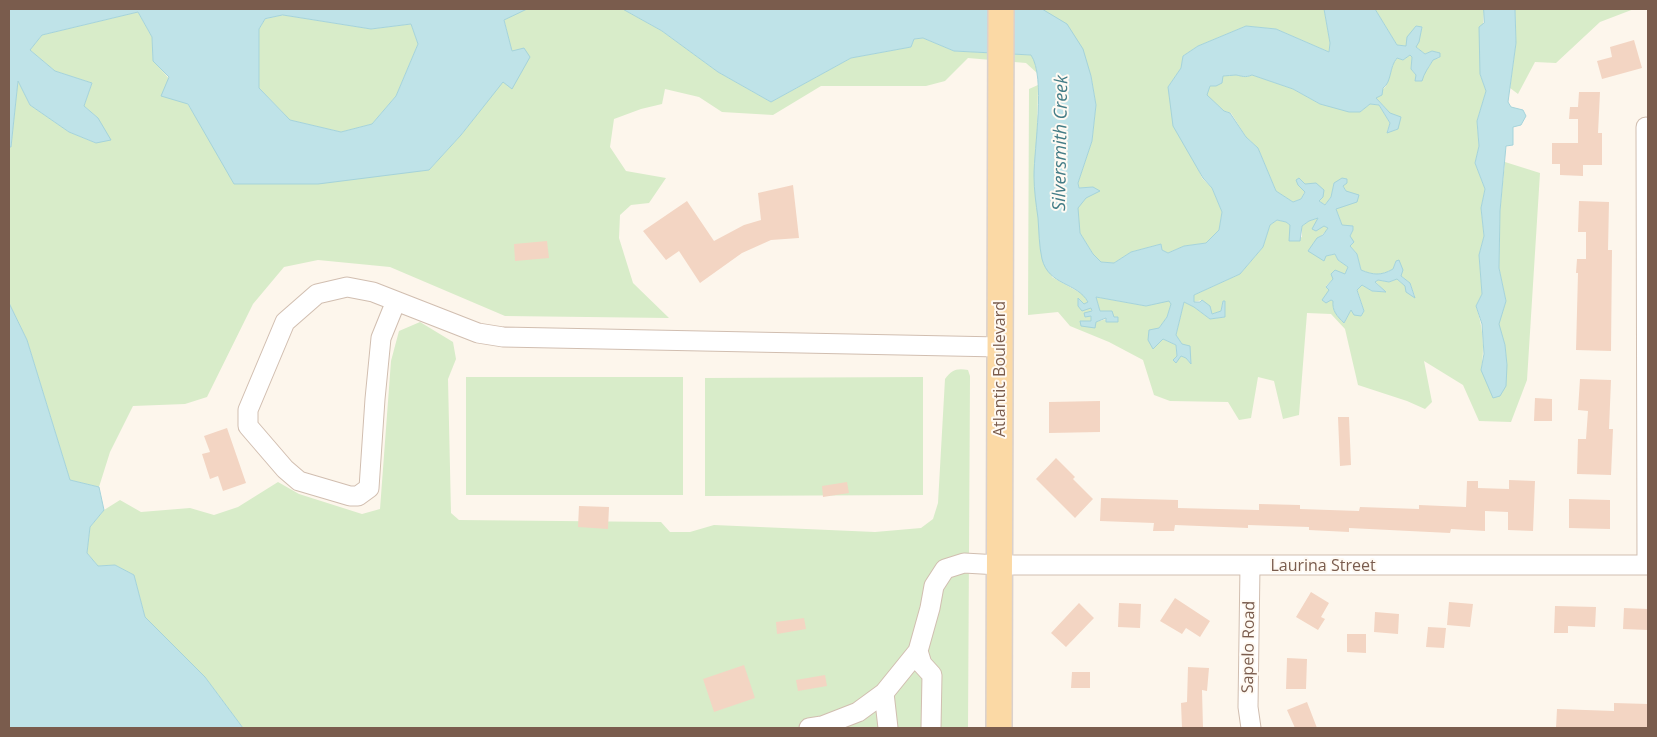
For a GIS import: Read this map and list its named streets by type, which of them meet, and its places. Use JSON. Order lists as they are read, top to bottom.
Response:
{
  "streets": {
    "main road": ["Atlantic Boulevard"],
    "street": ["Laurina Street", "Sapelo Road"]
  },
  "crossings": [
    ["Atlantic Boulevard", "Laurina Street"],
    ["Laurina Street", "Sapelo Road"]
  ],
  "water": ["Silversmith Creek"]
}
